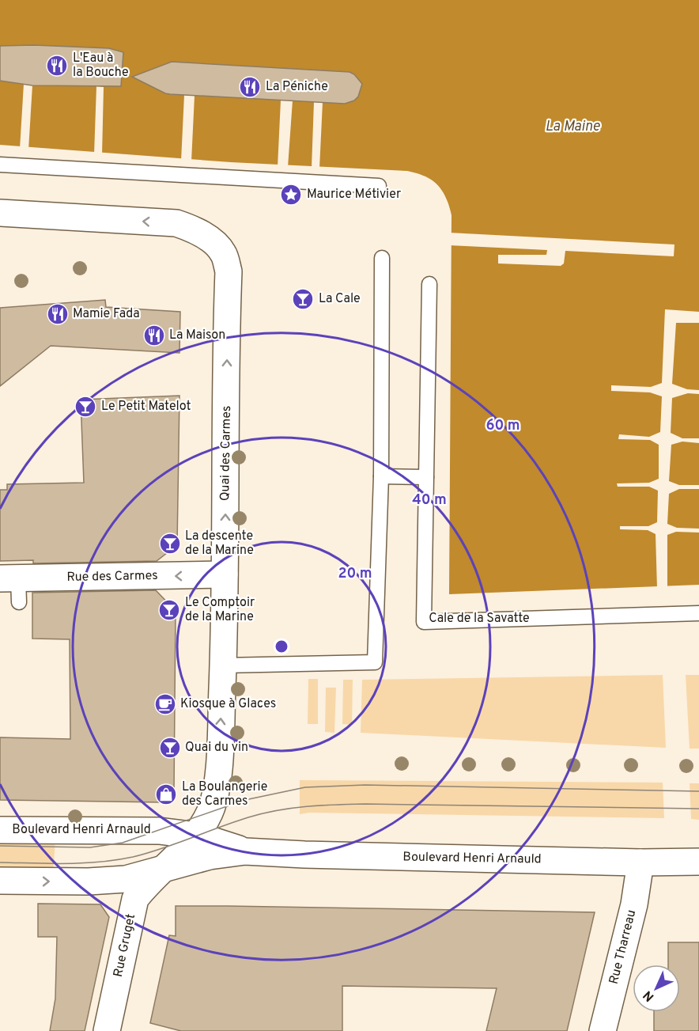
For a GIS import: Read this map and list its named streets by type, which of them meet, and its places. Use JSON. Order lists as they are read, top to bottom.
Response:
{
  "streets": {
    "street": [
      "Quai des Carmes",
      "Rue des Carmes",
      "Boulevard Henri Arnauld",
      "Rue Gruget",
      "Rue Tharreau"
    ],
    "lane": ["Cale de la Savatte"]
  },
  "crossings": [
    ["Quai des Carmes", "Rue des Carmes"],
    ["Quai des Carmes", "Boulevard Henri Arnauld"],
    ["Quai des Carmes", "Rue Gruget"],
    ["Boulevard Henri Arnauld", "Rue Gruget"],
    ["Boulevard Henri Arnauld", "Rue Tharreau"]
  ],
  "one_way": ["Rue des Carmes"],
  "water": ["La Maine"],
  "places": {
    "restaurant": [
      "L'Eau à la Bouche",
      "La Péniche",
      "Mamie Fada",
      "La Maison"
    ],
    "place": ["Maurice Métivier"],
    "bar": [
      "La Cale",
      "Le Petit Matelot",
      "La descente de la Marine",
      "Le Comptoir de la Marine",
      "Quai du vin"
    ],
    "cafe": ["Kiosque à Glaces"],
    "shop": ["La Boulangerie des Carmes"]
  },
  "north": "bottom left",
  "rings": ["60 m", "40 m", "20 m"]
}
